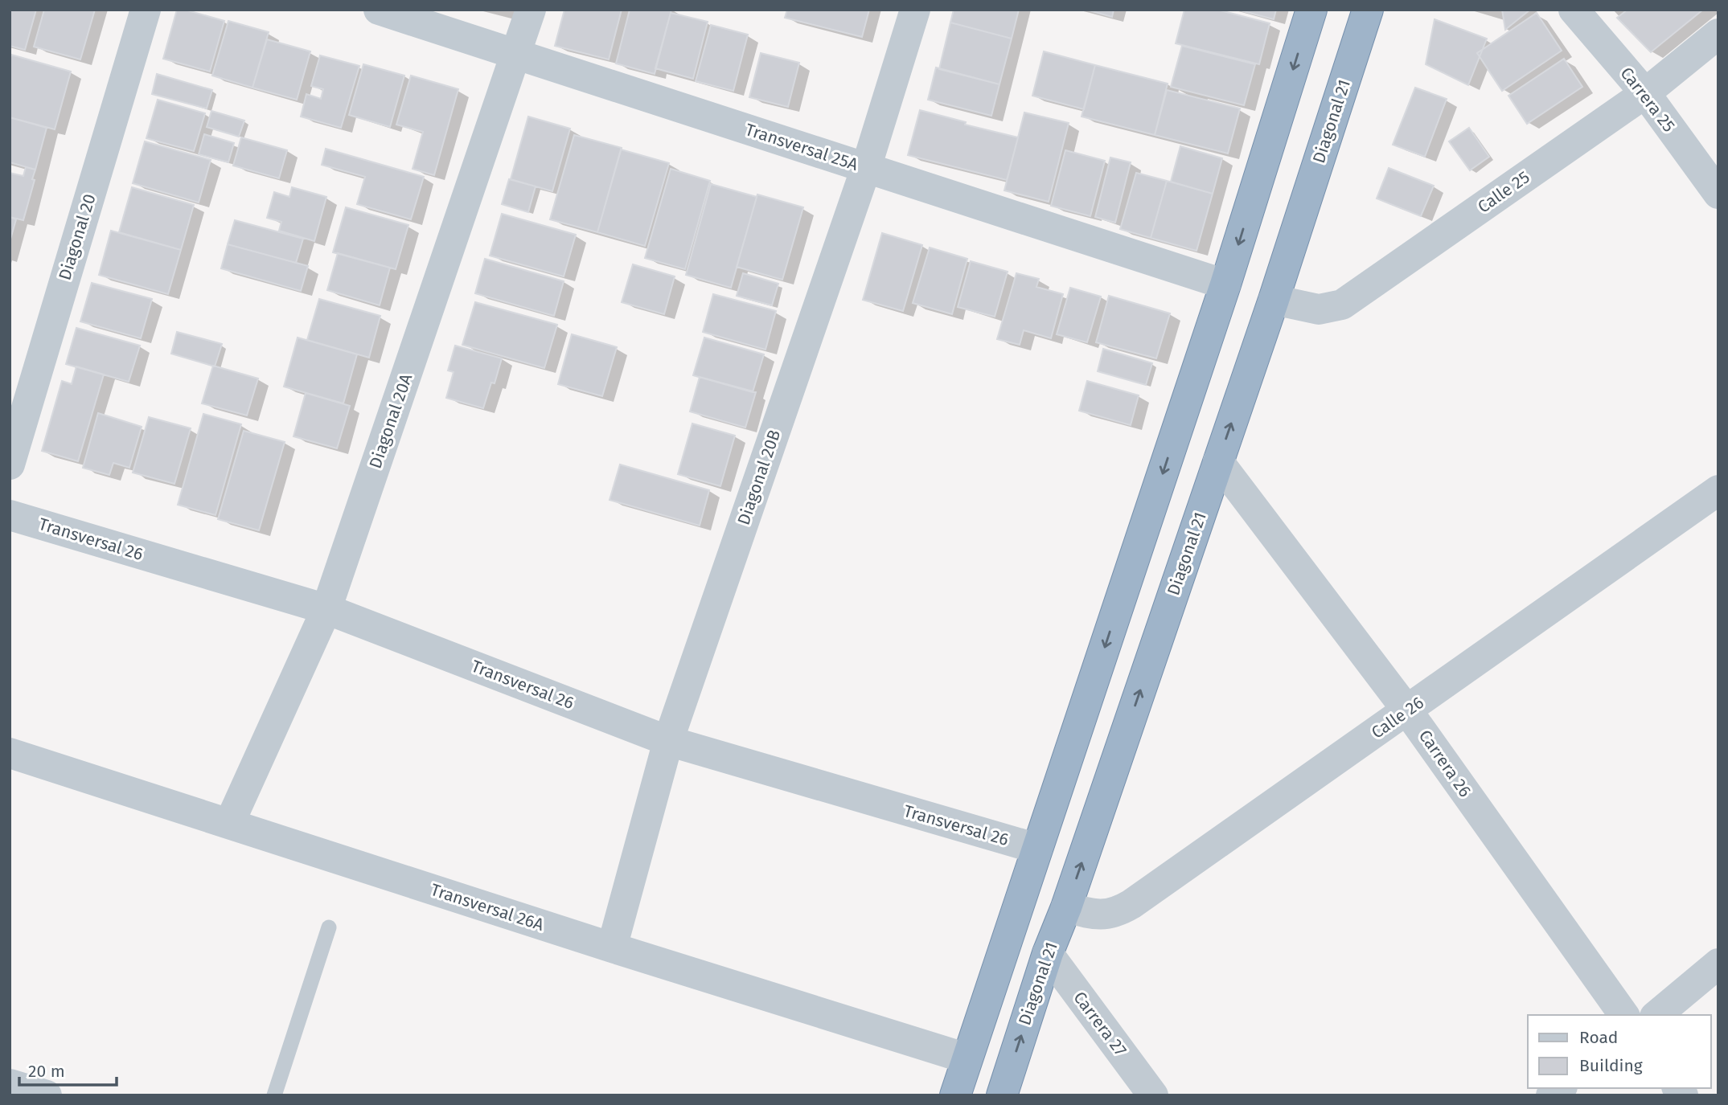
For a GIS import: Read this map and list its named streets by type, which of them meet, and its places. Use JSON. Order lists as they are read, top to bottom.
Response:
{
  "streets": {
    "highway": ["Diagonal 21"],
    "street": [
      "Carrera 25",
      "Transversal 25A",
      "Calle 25",
      "Diagonal 20",
      "Diagonal 20A",
      "Diagonal 20B",
      "Transversal 26",
      "Calle 26",
      "Carrera 26",
      "Transversal 26A",
      "Carrera 27"
    ]
  },
  "crossings": [
    ["Carrera 25", "Calle 25"],
    ["Diagonal 21", "Calle 25"],
    ["Diagonal 21", "Calle 26"],
    ["Diagonal 21", "Carrera 26"],
    ["Diagonal 21", "Carrera 27"],
    ["Transversal 25A", "Diagonal 20A"],
    ["Transversal 25A", "Diagonal 20B"],
    ["Diagonal 20A", "Transversal 26"],
    ["Diagonal 20A", "Transversal 26A"],
    ["Diagonal 20B", "Transversal 26"],
    ["Diagonal 20B", "Transversal 26A"],
    ["Calle 26", "Carrera 26"]
  ],
  "legend": ["Road", "Building"],
  "scale_bar": "20 m"
}
